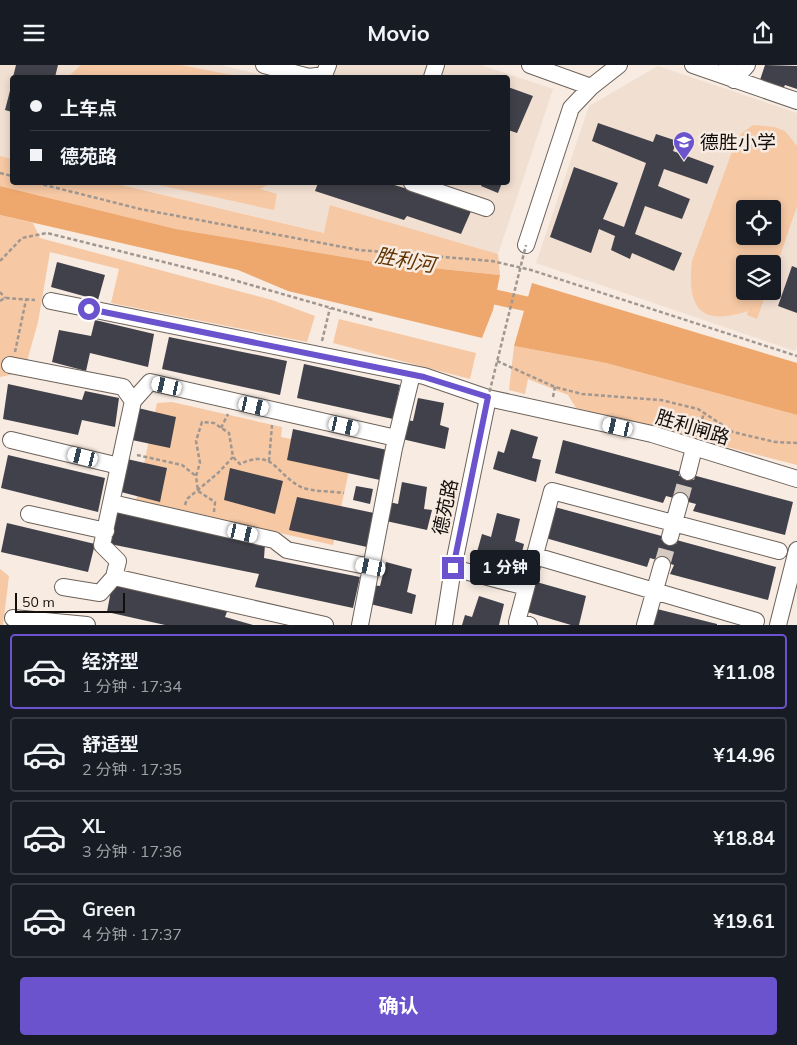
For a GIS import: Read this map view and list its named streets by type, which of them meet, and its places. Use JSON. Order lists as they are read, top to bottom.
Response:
{
  "streets": {
    "street": ["胜利闸路", "德苑路"]
  },
  "crossings": [
    ["胜利闸路", "德苑路"]
  ],
  "water": ["胜利河"],
  "places": {
    "school or university": ["德胜小学"]
  },
  "scale_bar": "50 m",
  "page": {
    "header": "Movio",
    "banner": ["上车点", "德苑路"],
    "bubble": "1 分钟",
    "scale": "50 m",
    "list": [
      {
        "name": "经济型",
        "note": "1 分钟 · 17:34",
        "value": "¥11.08"
      },
      {
        "name": "舒适型",
        "note": "2 分钟 · 17:35",
        "value": "¥14.96"
      },
      {
        "name": "XL",
        "note": "3 分钟 · 17:36",
        "value": "¥18.84"
      },
      {
        "name": "Green",
        "note": "4 分钟 · 17:37",
        "value": "¥19.61"
      }
    ],
    "buttons": "确认"
  }
}
